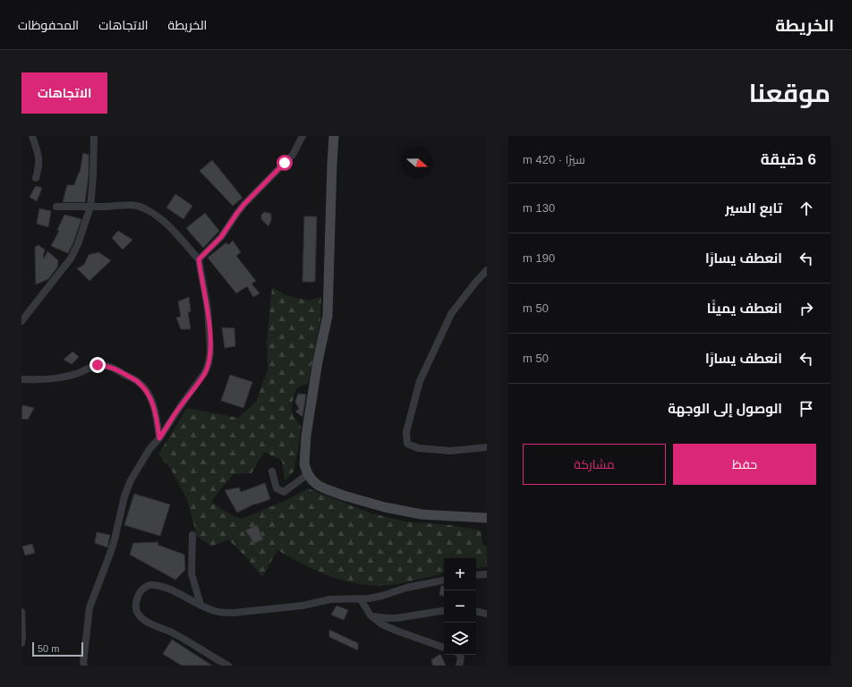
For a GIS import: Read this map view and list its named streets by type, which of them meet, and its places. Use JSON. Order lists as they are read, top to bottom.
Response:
{
  "scale_bar": "50 m",
  "north": "right",
  "page": {
    "header": "الخريطة",
    "nav": ["الخريطة", "الاتجاهات", "المحفوظات"],
    "title": "موقعنا",
    "buttons": [
      "الاتجاهات",
      ["حفظ", "مشاركة"]
    ],
    "heading": ["6 دقيقة", "سيرًا · 420 m"],
    "list": [
      ["تابع السير", "130 m"],
      ["انعطف يسارًا", "190 m"],
      ["انعطف يمينًا", "50 m"],
      ["انعطف يسارًا", "50 m"],
      "الوصول إلى الوجهة"
    ],
    "map_buttons": ["+", "−"],
    "scale": "50 m"
  }
}
